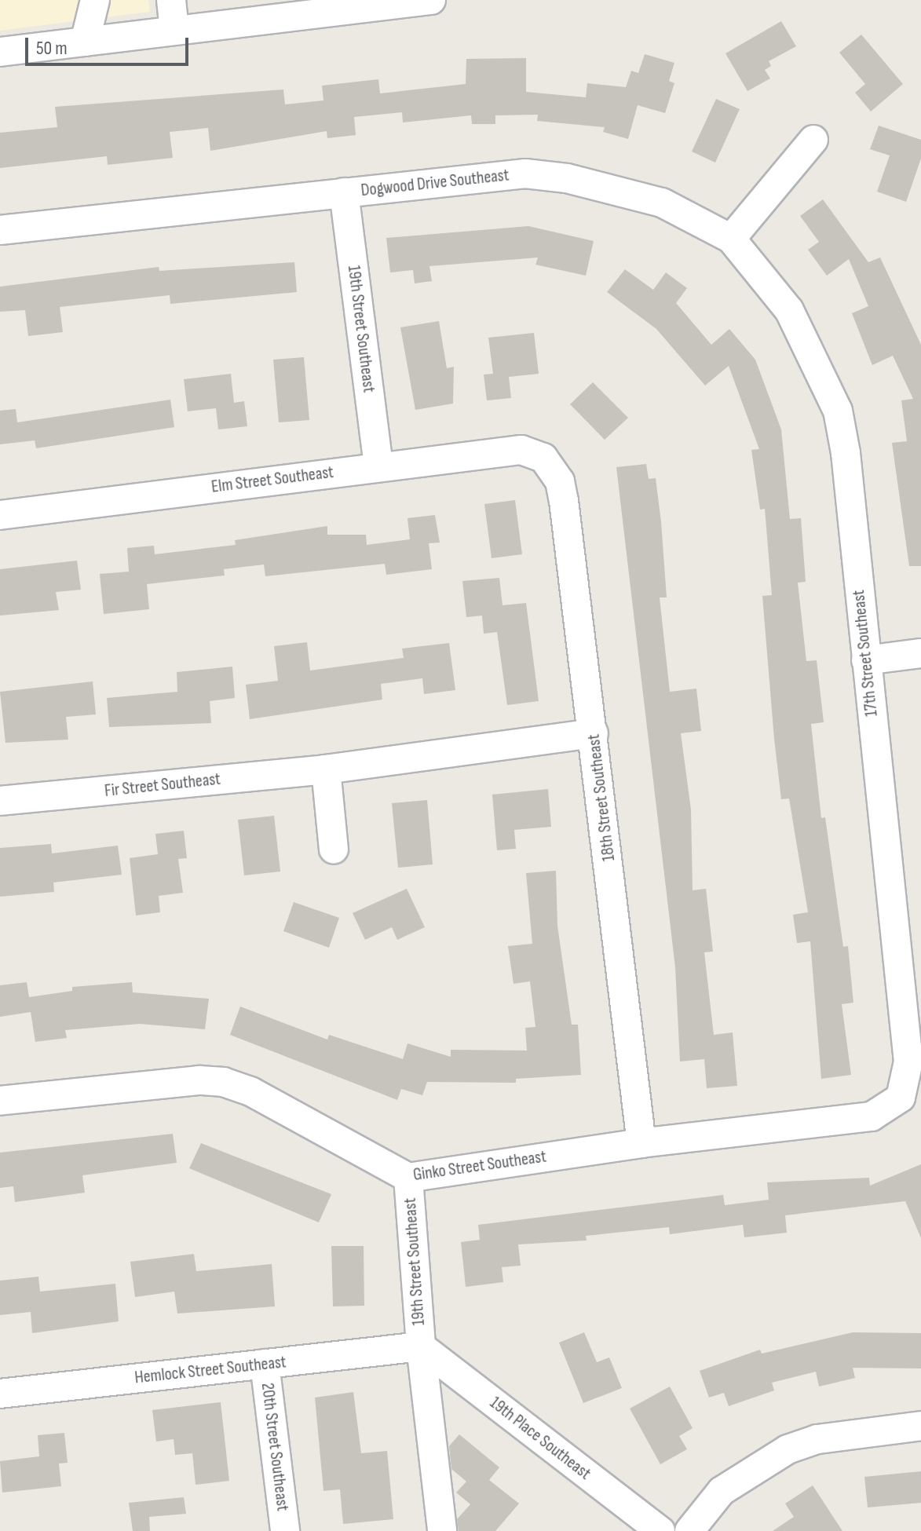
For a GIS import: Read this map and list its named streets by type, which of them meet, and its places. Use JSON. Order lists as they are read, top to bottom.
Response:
{
  "streets": {
    "street": [
      "Dogwood Drive Southeast",
      "19th Street Southeast",
      "Elm Street Southeast",
      "17th Street Southeast",
      "Fir Street Southeast",
      "18th Street Southeast",
      "Ginko Street Southeast",
      "Hemlock Street Southeast",
      "19th Place Southeast",
      "20th Street Southeast"
    ]
  },
  "crossings": [
    ["Dogwood Drive Southeast", "19th Street Southeast"],
    ["Dogwood Drive Southeast", "17th Street Southeast"],
    ["19th Street Southeast", "Elm Street Southeast"],
    ["19th Street Southeast", "Ginko Street Southeast"],
    ["19th Street Southeast", "Hemlock Street Southeast"],
    ["19th Street Southeast", "19th Place Southeast"],
    ["Elm Street Southeast", "18th Street Southeast"],
    ["17th Street Southeast", "Ginko Street Southeast"],
    ["Fir Street Southeast", "18th Street Southeast"],
    ["18th Street Southeast", "Ginko Street Southeast"],
    ["Hemlock Street Southeast", "19th Place Southeast"],
    ["Hemlock Street Southeast", "20th Street Southeast"]
  ],
  "scale_bar": "50 m"
}
